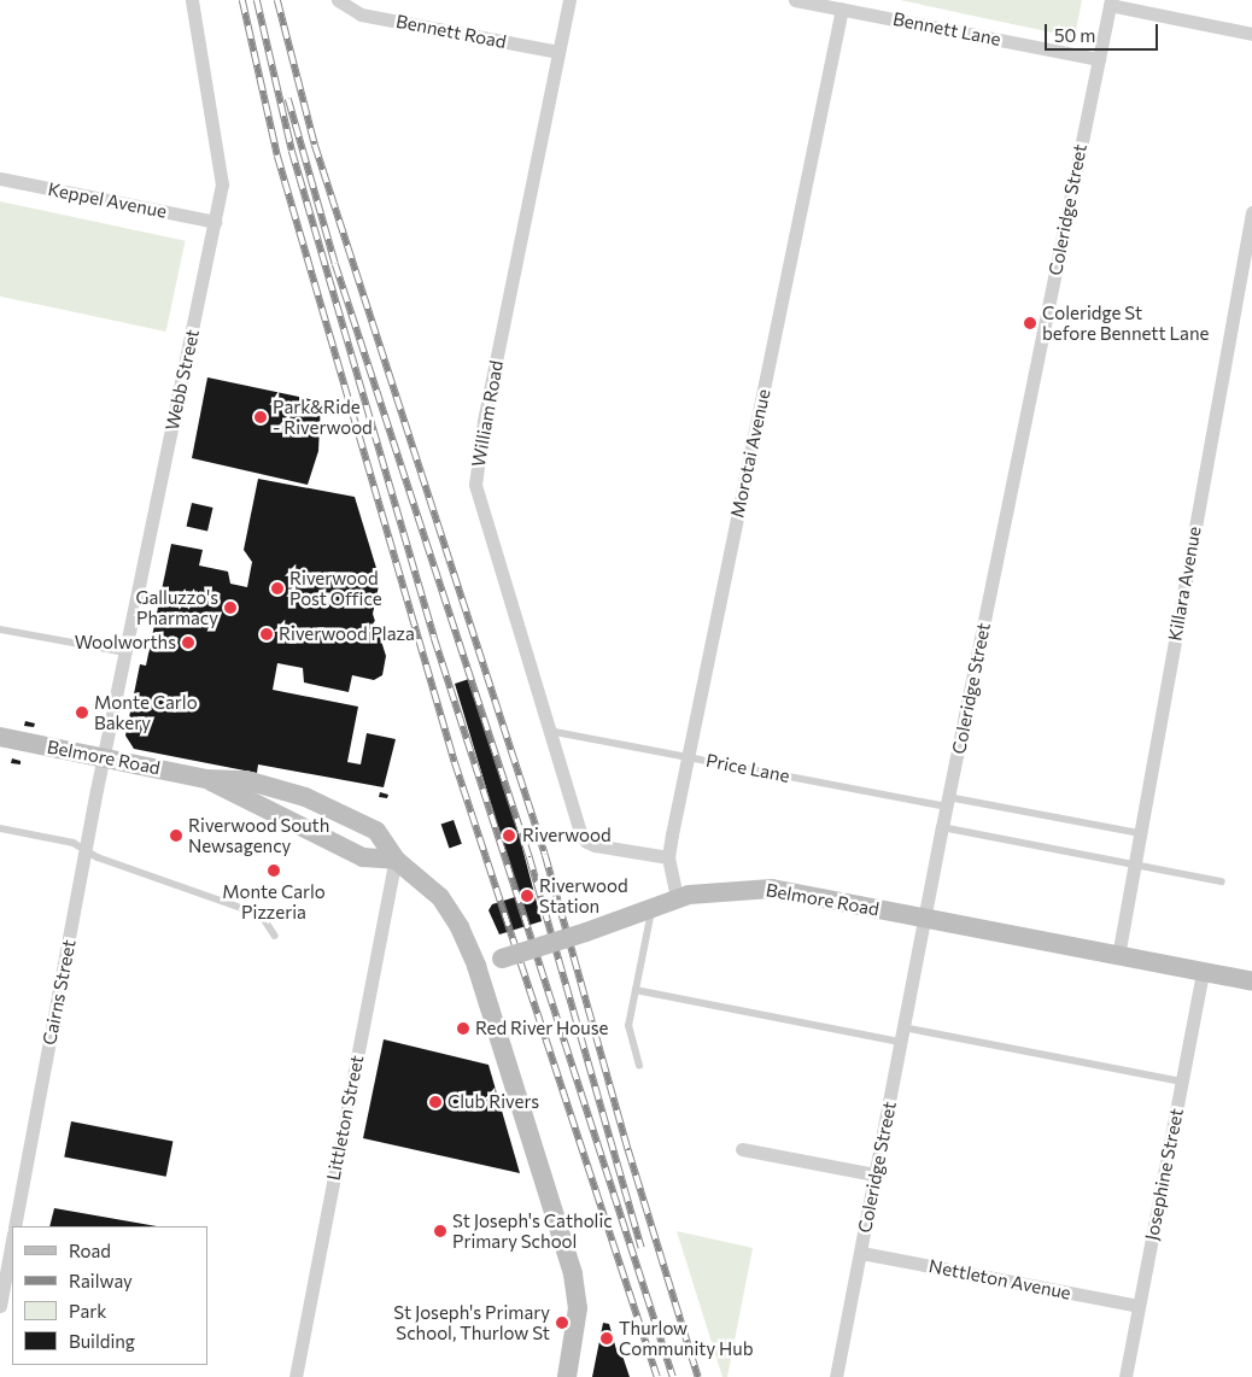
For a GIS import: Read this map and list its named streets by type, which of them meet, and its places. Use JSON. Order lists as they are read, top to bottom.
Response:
{
  "streets": {
    "main road": ["Belmore Road"],
    "street": [
      "Bennett Lane",
      "Bennett Road",
      "Keppel Avenue",
      "Coleridge Street",
      "Webb Street",
      "William Road",
      "Morotai Avenue",
      "Killara Avenue",
      "Cairns Street",
      "Littleton Street",
      "Josephine Street",
      "Nettleton Avenue"
    ],
    "lane": ["Price Lane"]
  },
  "crossings": [
    ["Bennett Lane", "Coleridge Street"],
    ["Bennett Lane", "Morotai Avenue"],
    ["Bennett Road", "William Road"],
    ["Keppel Avenue", "Webb Street"],
    ["Coleridge Street", "Belmore Road"],
    ["Coleridge Street", "Price Lane"],
    ["Coleridge Street", "Nettleton Avenue"],
    ["Webb Street", "Belmore Road"],
    ["Webb Street", "Cairns Street"],
    ["William Road", "Morotai Avenue"],
    ["William Road", "Price Lane"],
    ["Morotai Avenue", "Belmore Road"],
    ["Morotai Avenue", "Price Lane"],
    ["Killara Avenue", "Belmore Road"],
    ["Killara Avenue", "Price Lane"],
    ["Belmore Road", "Cairns Street"],
    ["Belmore Road", "Littleton Street"],
    ["Belmore Road", "Josephine Street"],
    ["Josephine Street", "Nettleton Avenue"]
  ],
  "places": [
    "Coleridge St before Bennett Lane",
    "Park&Ride - Riverwood",
    "Riverwood Post Office",
    "Galluzzo's Pharmacy",
    "Riverwood Plaza",
    "Woolworths",
    "Monte Carlo Bakery",
    "Riverwood South Newsagency",
    "Riverwood",
    "Monte Carlo Pizzeria",
    "Riverwood Station",
    "Red River House",
    "Club Rivers",
    "St Joseph's Catholic Primary School",
    "St Joseph's Primary School, Thurlow St",
    "Thurlow Community Hub"
  ],
  "legend": [
    "Road",
    "Railway",
    "Park",
    "Building"
  ],
  "scale_bar": "50 m"
}
